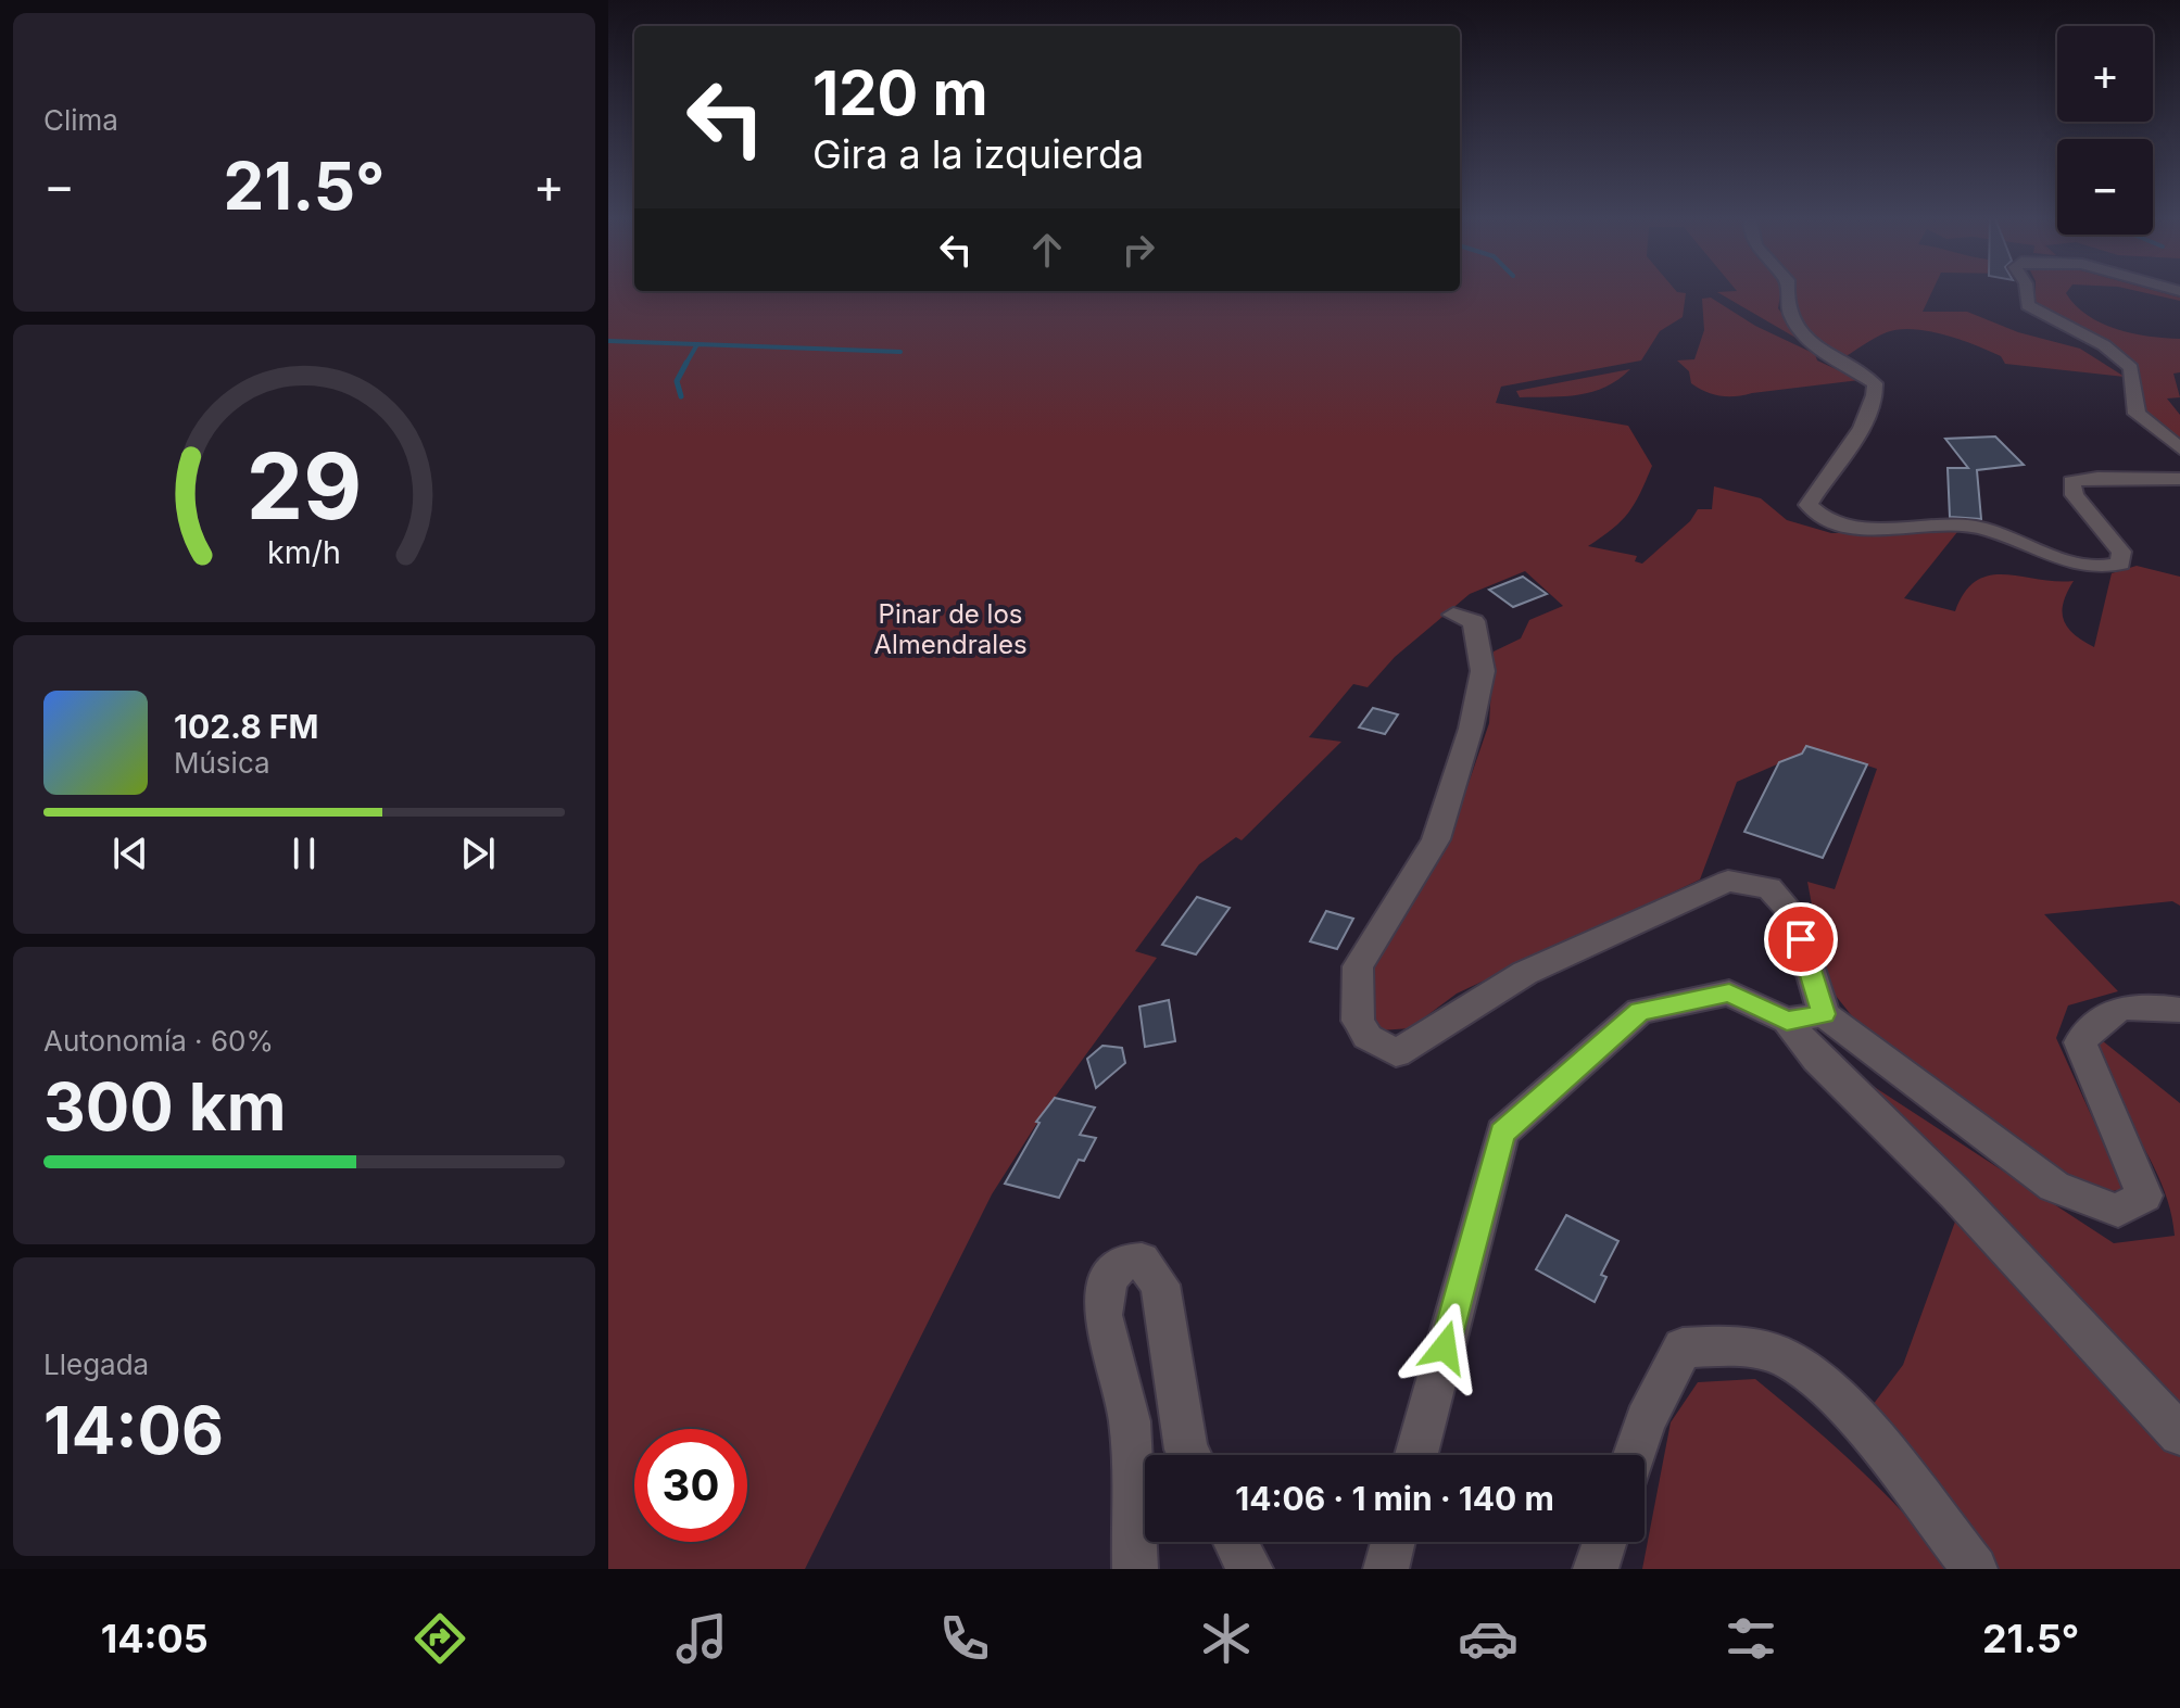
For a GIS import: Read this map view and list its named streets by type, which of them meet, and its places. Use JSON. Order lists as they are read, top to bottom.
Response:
{
  "parks": ["Pinar de los Almendrales"],
  "page": {
    "tile": [
      "Clima",
      ["Autonomía · 60%", "300 km"],
      ["Llegada", "14:06"]
    ],
    "map_buttons": ["+", "−"],
    "turn": ["120 m", "Gira a la izquierda"],
    "heat": ["−", "21.5°", "+"],
    "song": ["102.8 FM", "Música"],
    "limit": "30",
    "trip": "14:06 · 1 min · 140 m",
    "tabs": ["14:05", "21.5°"],
    "gauge": ["29", "km/h"]
  }
}
